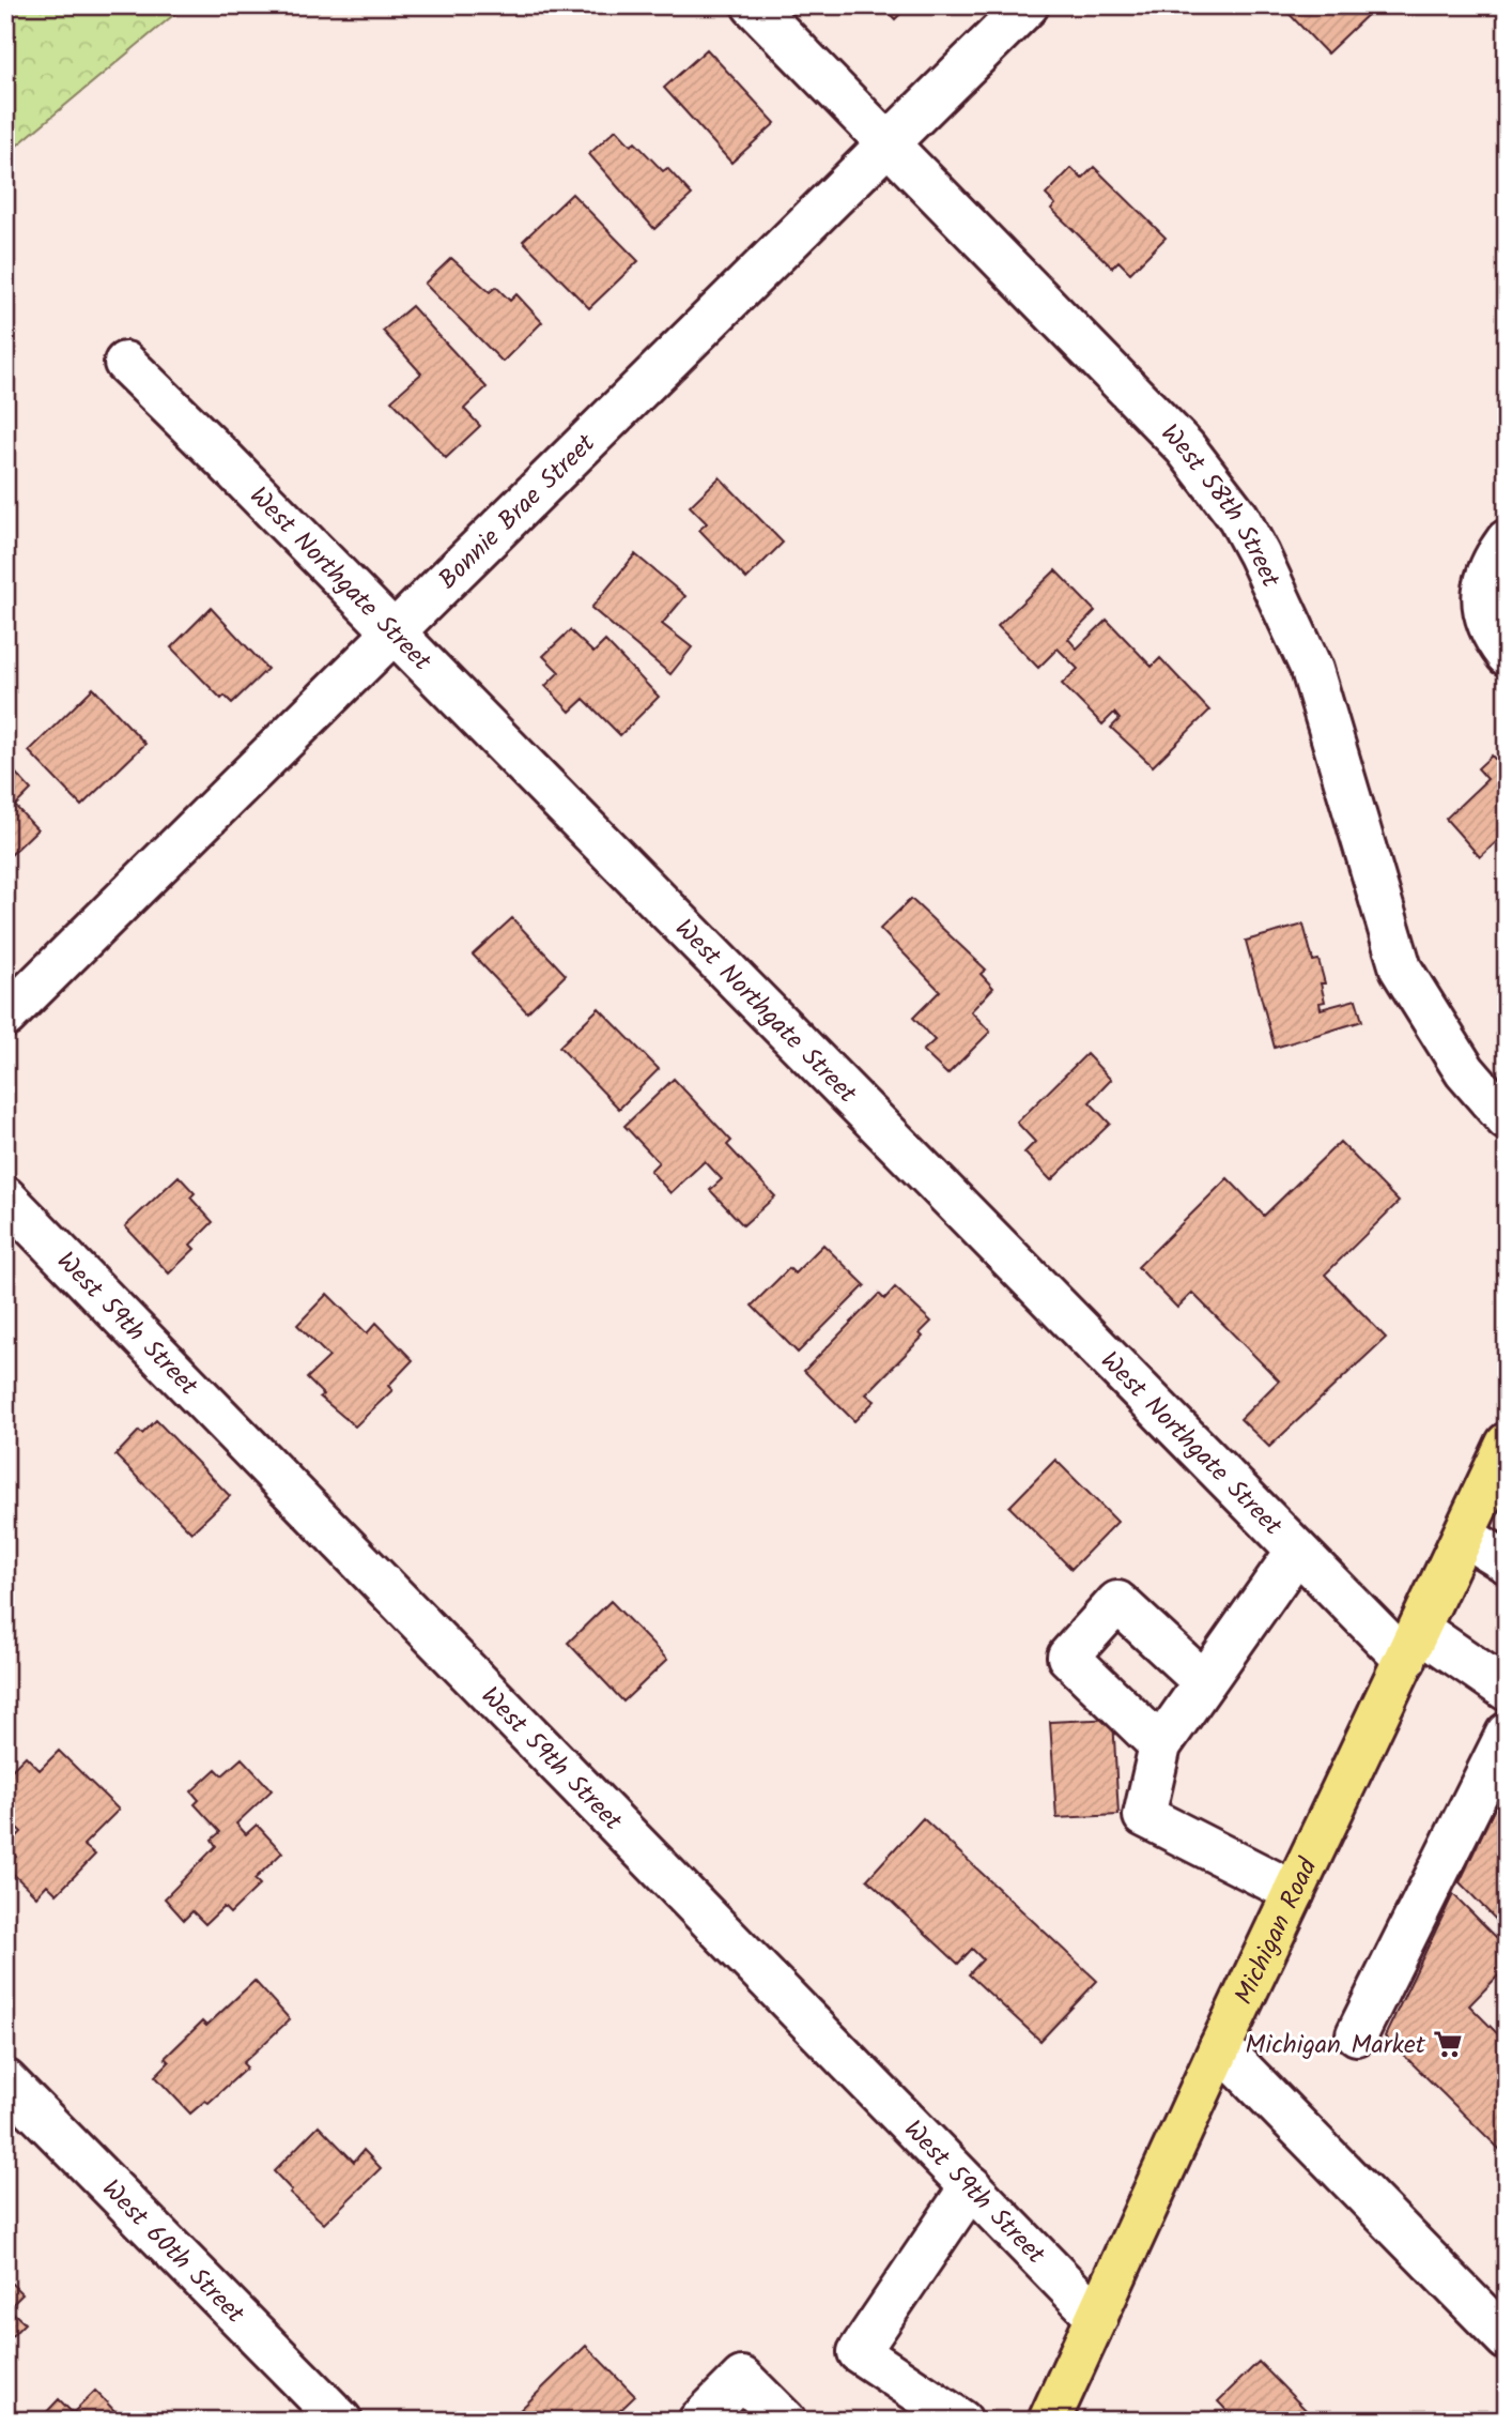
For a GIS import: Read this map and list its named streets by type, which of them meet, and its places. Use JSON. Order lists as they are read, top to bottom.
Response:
{
  "streets": {
    "main road": ["Michigan Road"],
    "street": [
      "West 58th Street",
      "Bonnie Brae Street",
      "West Northgate Street",
      "West 59th Street",
      "West 60th Street"
    ]
  },
  "crossings": [
    ["West 58th Street", "Bonnie Brae Street"],
    ["Bonnie Brae Street", "West Northgate Street"],
    ["West Northgate Street", "Michigan Road"],
    ["West 59th Street", "Michigan Road"]
  ],
  "places": {
    "supermarket": ["Michigan Market"]
  }
}
